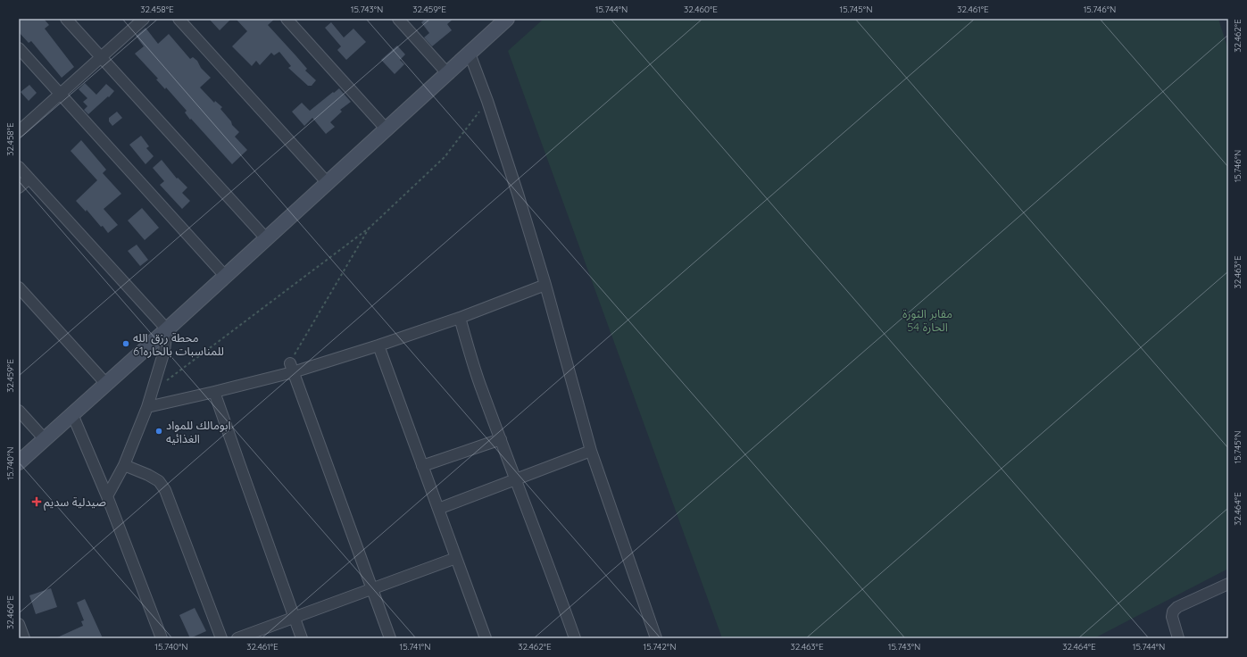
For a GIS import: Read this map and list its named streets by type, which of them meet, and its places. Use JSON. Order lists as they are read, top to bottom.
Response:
{
  "parks": ["مقابر الثورة الحارة 54"],
  "places": {
    "other": ["محطة رزق الله للمناسبات بالحاره61", "ابومالك للمواد الغذائيه"],
    "health": ["صيدلية سديم"]
  },
  "coordinates": [
    "32.458°E",
    "15.743°N",
    "32.459°E",
    "15.744°N",
    "32.460°E",
    "15.745°N",
    "32.461°E",
    "15.746°N",
    "32.462°E",
    "32.463°E",
    "15.740°N",
    "32.464°E",
    "15.741°N",
    "15.742°N"
  ]
}
